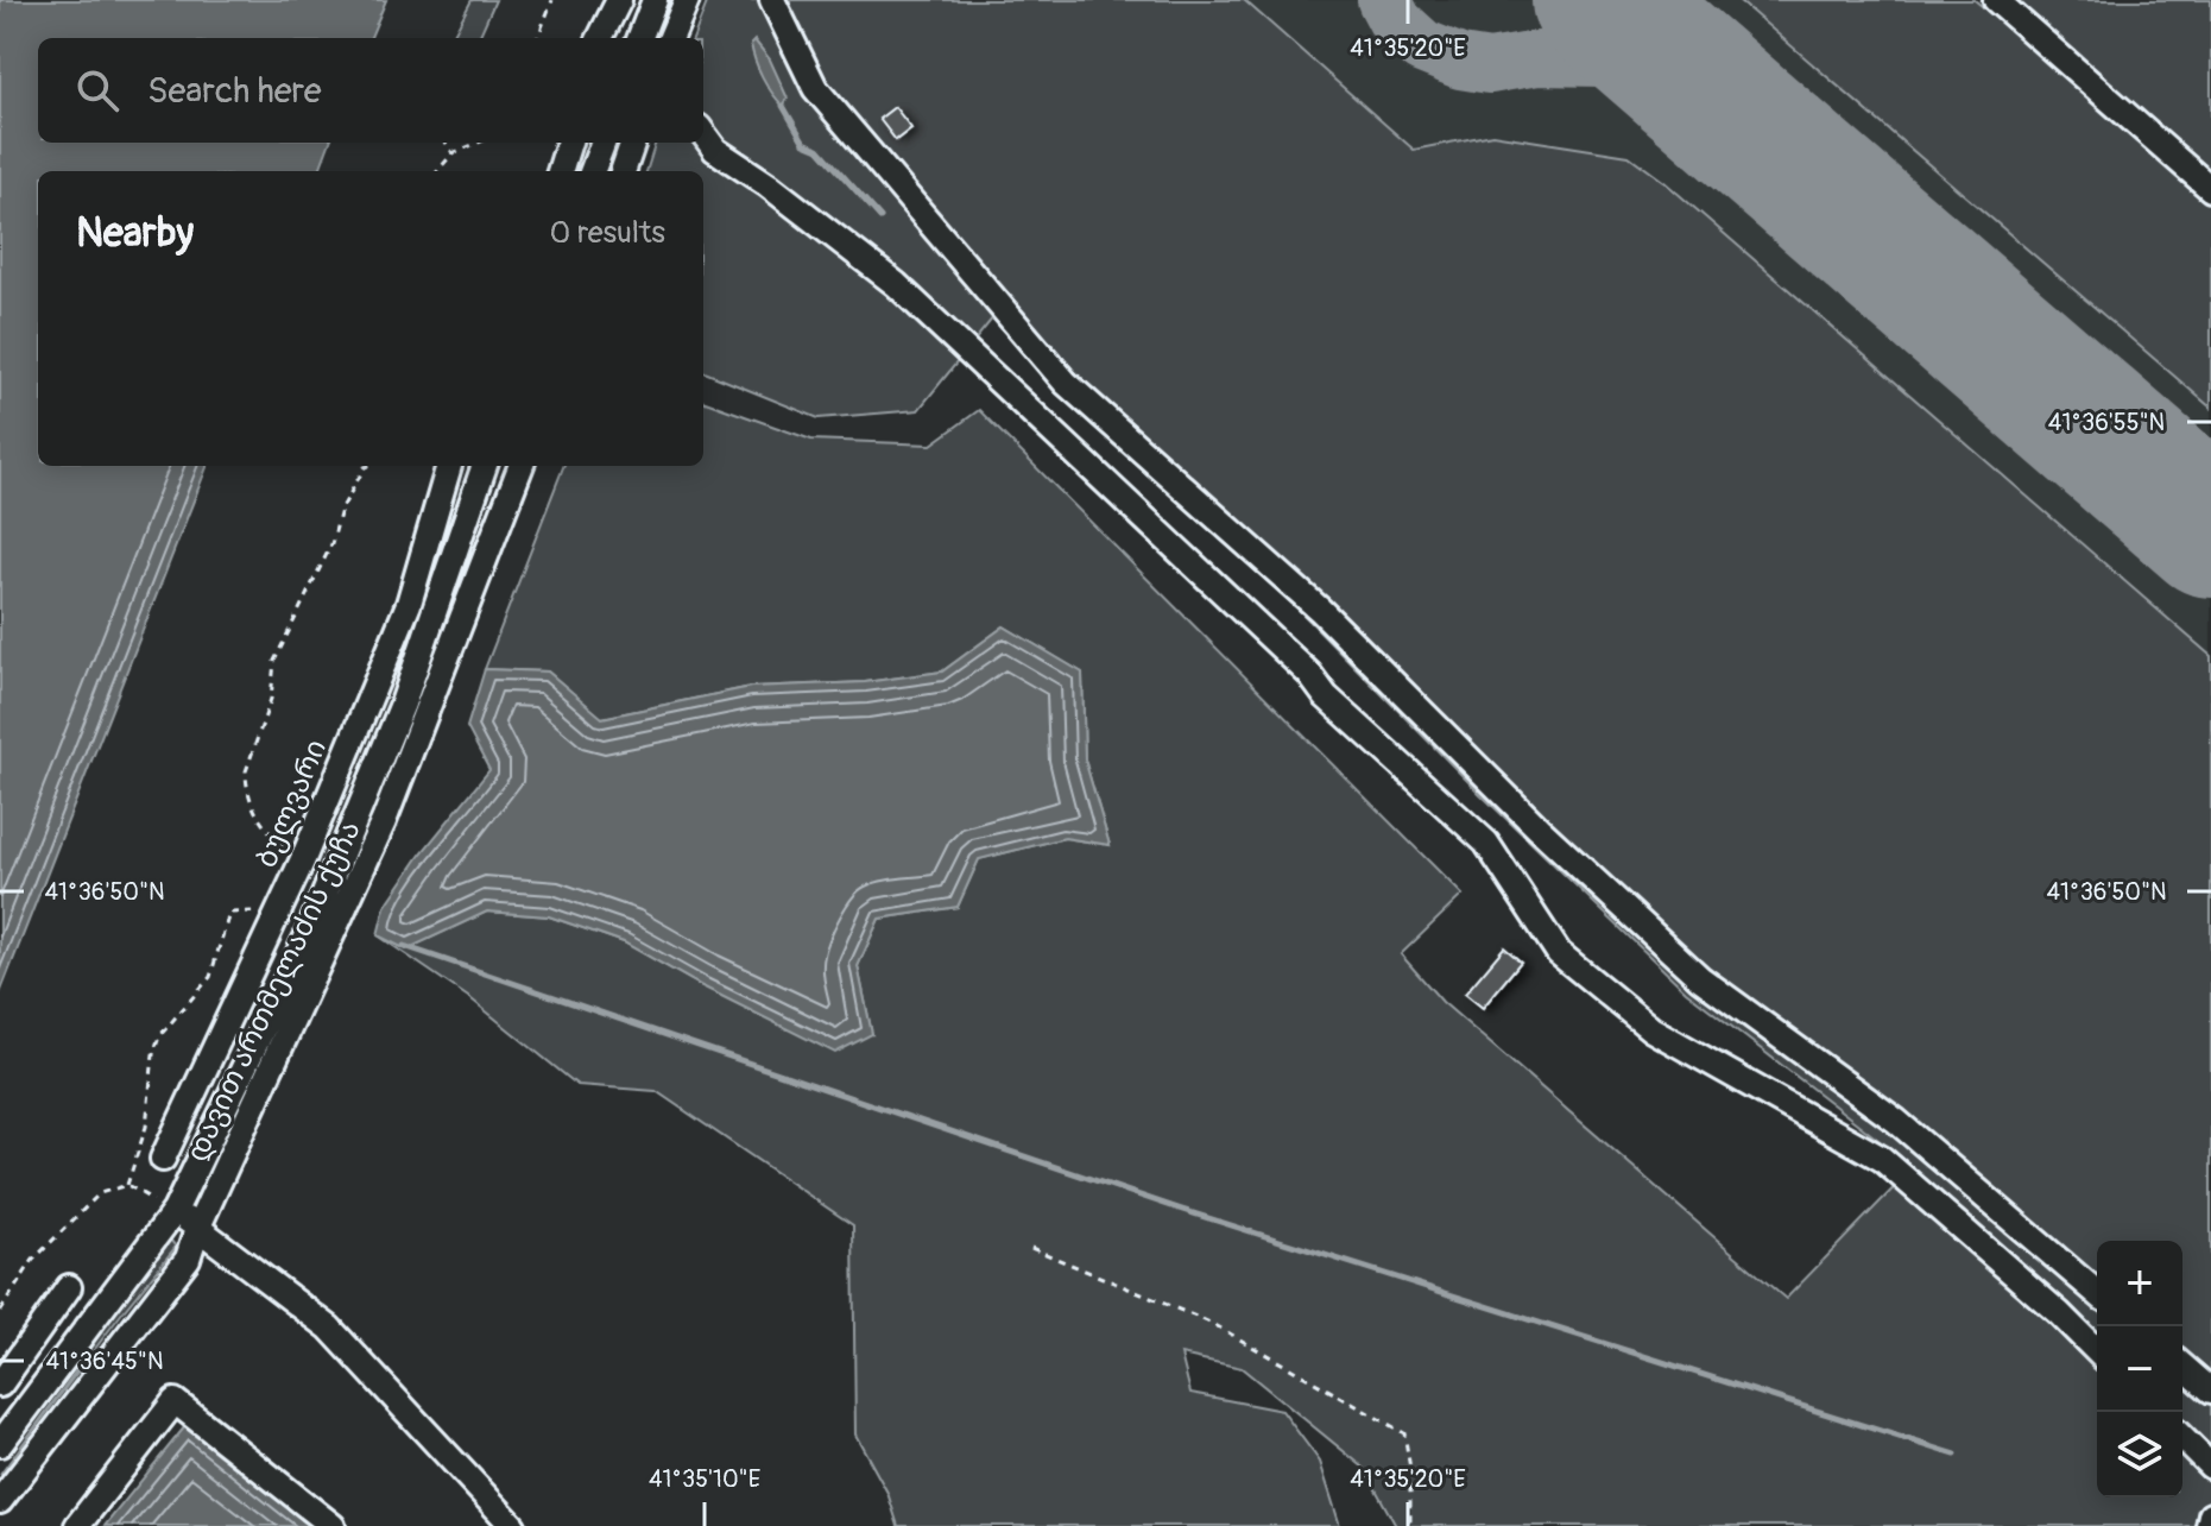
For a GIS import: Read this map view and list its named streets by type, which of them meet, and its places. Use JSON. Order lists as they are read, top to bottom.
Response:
{
  "streets": {
    "street": ["ბულვარი", "დავით ართმელაძის ქუჩა"]
  },
  "page": {
    "search": "Search here",
    "heading": ["Nearby", "0 results"],
    "map_buttons": ["+", "−"]
  },
  "coordinates": [
    "41°35'20\"E",
    "41°36'55\"N",
    "41°36'50\"N",
    "41°36'45\"N",
    "41°35'10\"E"
  ]
}
